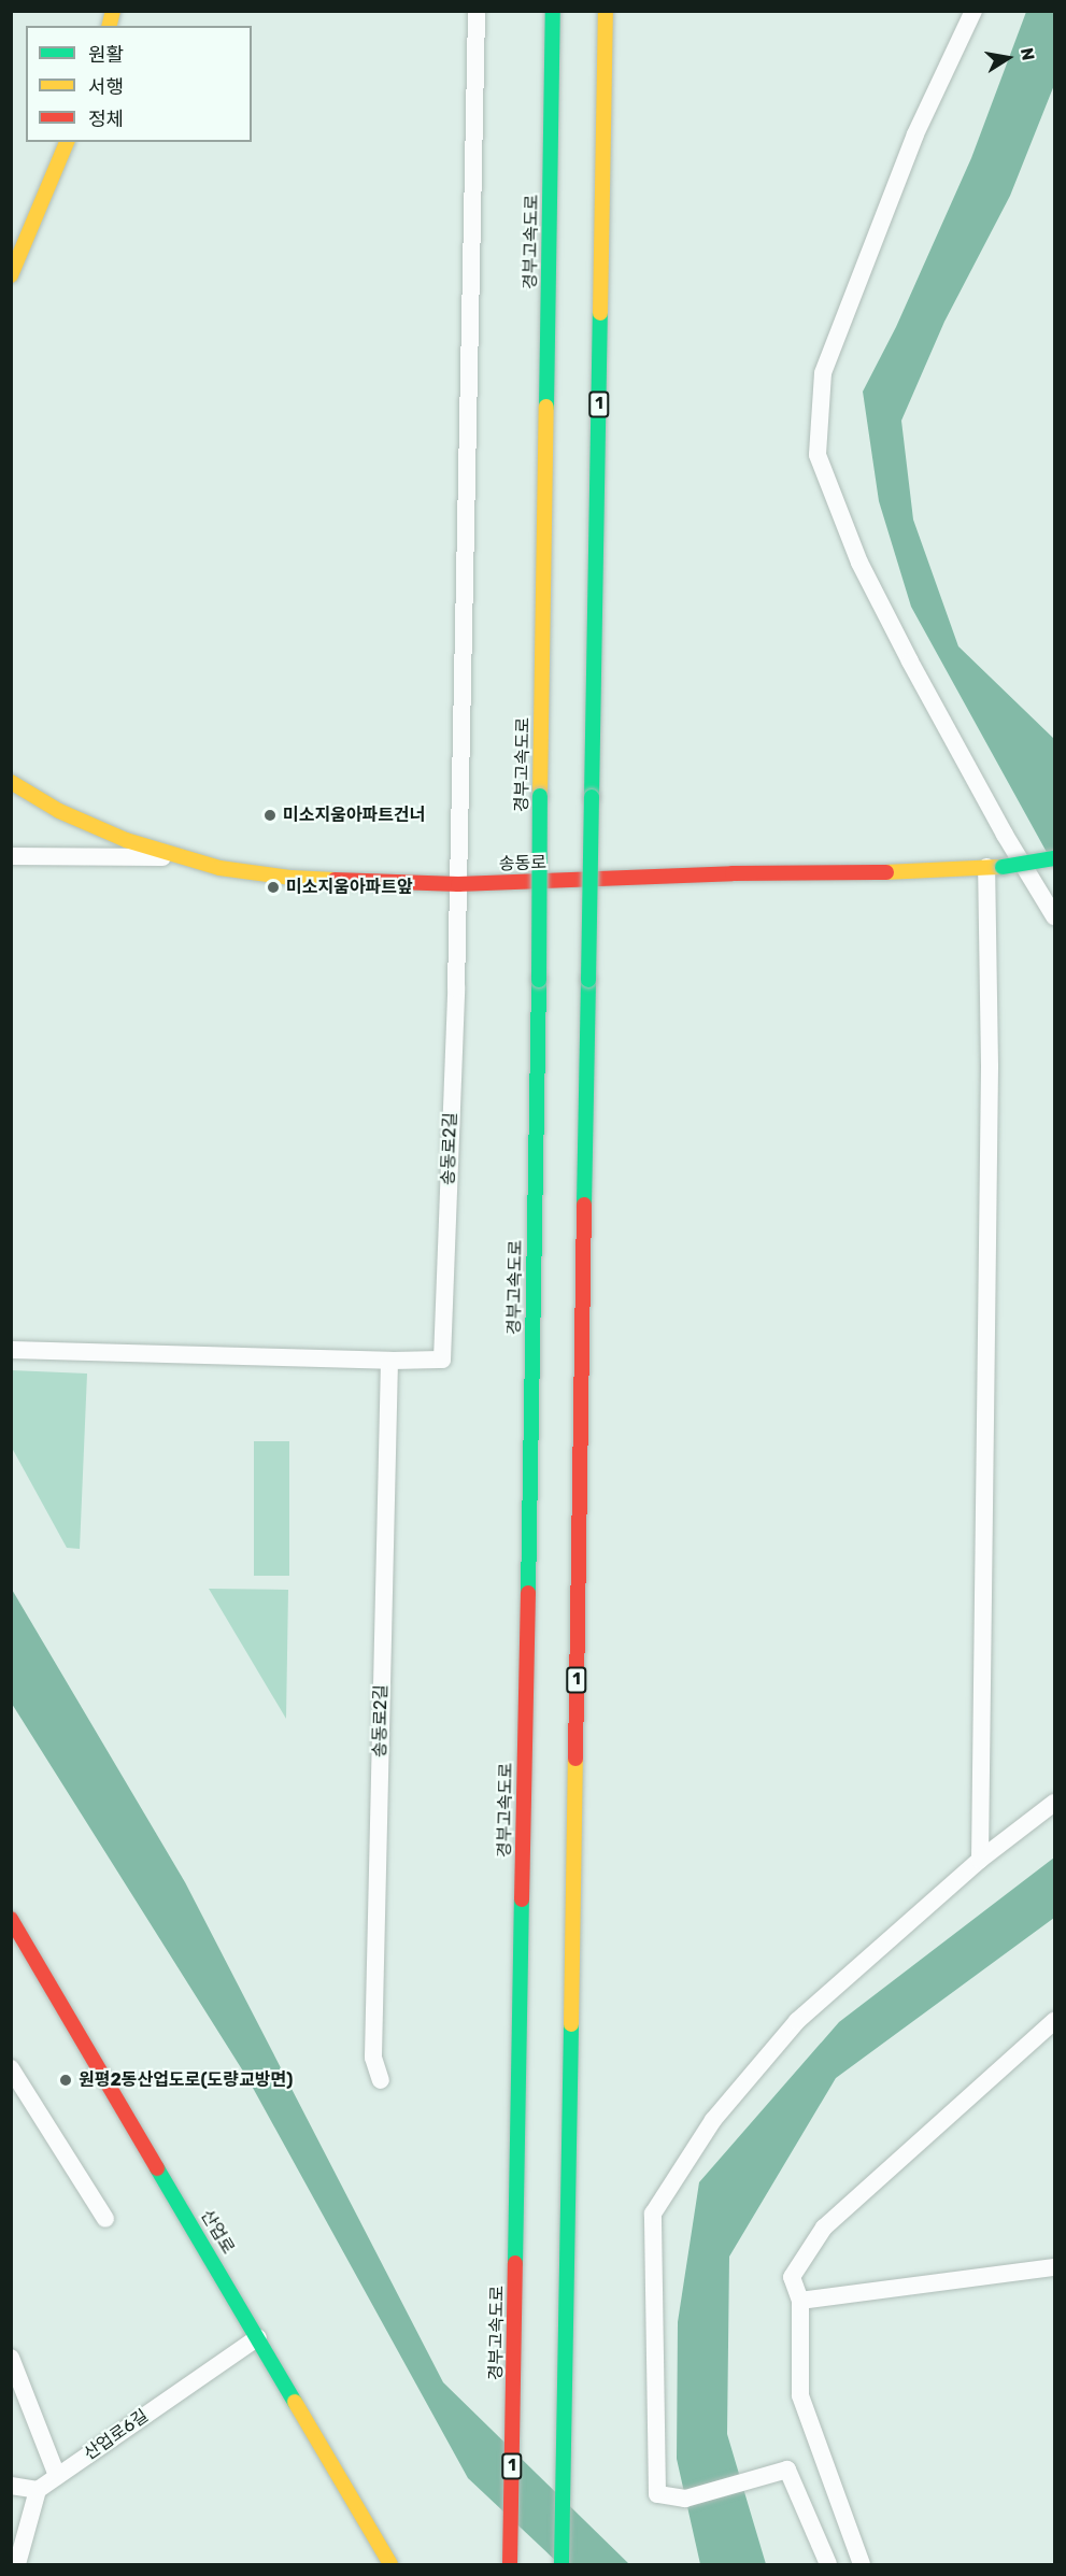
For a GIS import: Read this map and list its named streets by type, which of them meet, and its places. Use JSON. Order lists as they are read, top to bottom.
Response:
{
  "streets": {
    "main road": [
      "경부고속도로",
      "1",
      "송동로",
      "산업로"
    ],
    "street": ["송동로2길", "산업로6길"]
  },
  "crossings": [
    ["송동로", "송동로2길"],
    ["산업로", "산업로6길"]
  ],
  "places": ["미소지움아파트건너", "미소지움아파트앞", "원평2동산업도로(도량교방면)"],
  "legend": ["원활", "서행", "정체"],
  "north": "right"
}
